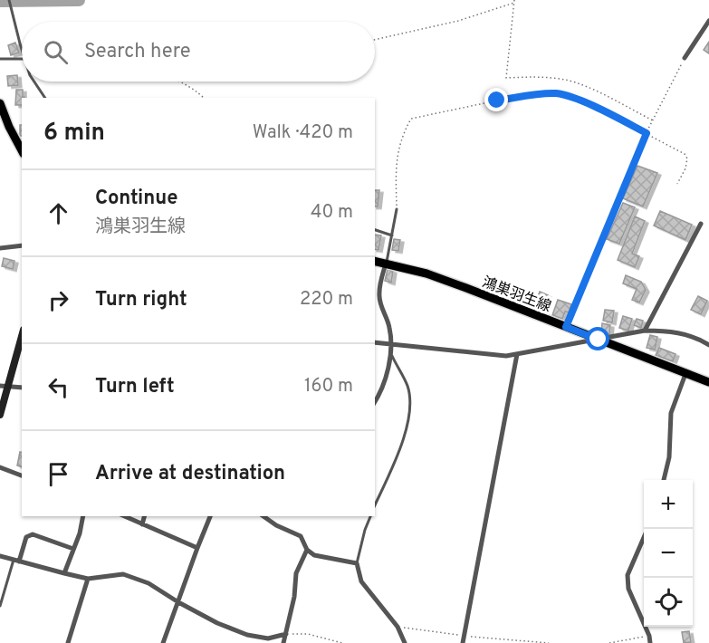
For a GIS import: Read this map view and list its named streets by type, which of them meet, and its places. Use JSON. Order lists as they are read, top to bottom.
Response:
{
  "streets": {
    "main road": ["鴻巣羽生線"]
  },
  "page": {
    "search": "Search here",
    "heading": ["6 min", "Walk · 420 m"],
    "list": [
      ["Continue", "鴻巣羽生線", "40 m"],
      ["Turn right", "220 m"],
      ["Turn left", "160 m"],
      "Arrive at destination"
    ],
    "map_buttons": ["+", "−"]
  }
}
